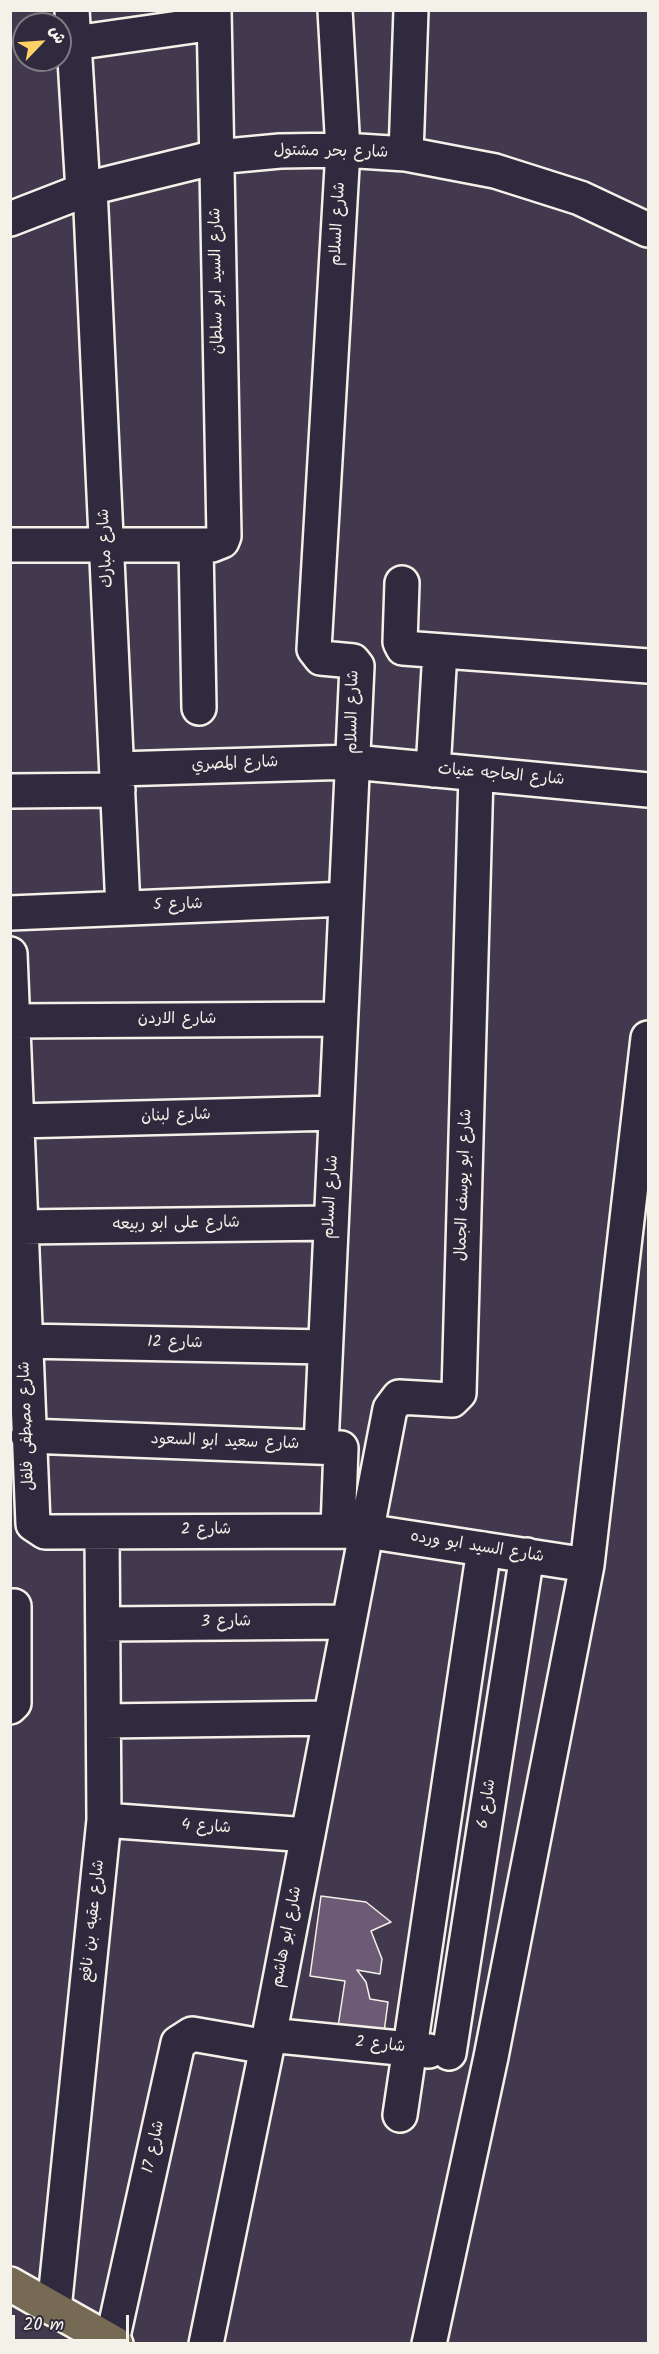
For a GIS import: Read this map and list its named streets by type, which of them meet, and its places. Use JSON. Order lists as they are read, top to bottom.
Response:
{
  "streets": {
    "street": [
      "شارع بحر مشتول",
      "شارع السلام",
      "شارع السيد ابو سلطان",
      "شارع مبارك",
      "شارع المصري",
      "شارع الحاجه عنيات",
      "شارع 5",
      "شارع الاردن",
      "شارع لبنان",
      "شارع ابو يوسف الجمال",
      "شارع على ابو ربيعه",
      "شارع 12",
      "شارع مصطفى فلفل",
      "شارع سعيد ابو السعود",
      "شارع 2",
      "شارع السيد ابو ورده",
      "شارع 3",
      "شارع 6",
      "شارع 4",
      "شارع عقبه بن نافع",
      "شارع ابو هاشم",
      "شارع 17"
    ]
  },
  "crossings": [
    ["شارع بحر مشتول", "شارع السلام"],
    ["شارع بحر مشتول", "شارع السيد ابو سلطان"],
    ["شارع بحر مشتول", "شارع مبارك"],
    ["شارع السلام", "شارع المصري"],
    ["شارع السلام", "شارع الحاجه عنيات"],
    ["شارع السلام", "شارع 5"],
    ["شارع السلام", "شارع الاردن"],
    ["شارع السلام", "شارع لبنان"],
    ["شارع السلام", "شارع على ابو ربيعه"],
    ["شارع السلام", "شارع 12"],
    ["شارع السلام", "شارع سعيد ابو السعود"],
    ["شارع مبارك", "شارع المصري"],
    ["شارع مبارك", "شارع 5"],
    ["شارع المصري", "شارع الحاجه عنيات"],
    ["شارع الحاجه عنيات", "شارع ابو يوسف الجمال"],
    ["شارع الاردن", "شارع مصطفى فلفل"],
    ["شارع لبنان", "شارع مصطفى فلفل"],
    ["شارع ابو يوسف الجمال", "شارع سعيد ابو السعود"],
    ["شارع ابو يوسف الجمال", "شارع 2"],
    ["شارع ابو يوسف الجمال", "شارع السيد ابو ورده"],
    ["شارع ابو يوسف الجمال", "شارع ابو هاشم"],
    ["شارع على ابو ربيعه", "شارع مصطفى فلفل"],
    ["شارع 12", "شارع مصطفى فلفل"],
    ["شارع مصطفى فلفل", "شارع سعيد ابو السعود"],
    ["شارع مصطفى فلفل", "شارع 2"],
    ["شارع سعيد ابو السعود", "شارع 2"],
    ["شارع سعيد ابو السعود", "شارع السيد ابو ورده"],
    ["شارع سعيد ابو السعود", "شارع ابو هاشم"],
    ["شارع 2", "شارع السيد ابو ورده"],
    ["شارع 2", "شارع 6"],
    ["شارع 2", "شارع عقبه بن نافع"],
    ["شارع 2", "شارع ابو هاشم"],
    ["شارع 2", "شارع 17"],
    ["شارع السيد ابو ورده", "شارع 6"],
    ["شارع السيد ابو ورده", "شارع ابو هاشم"],
    ["شارع 3", "شارع عقبه بن نافع"],
    ["شارع 3", "شارع ابو هاشم"],
    ["شارع 4", "شارع عقبه بن نافع"],
    ["شارع 4", "شارع ابو هاشم"],
    ["شارع ابو هاشم", "شارع 17"]
  ],
  "scale_bar": "20 m",
  "north": "top right"
}
